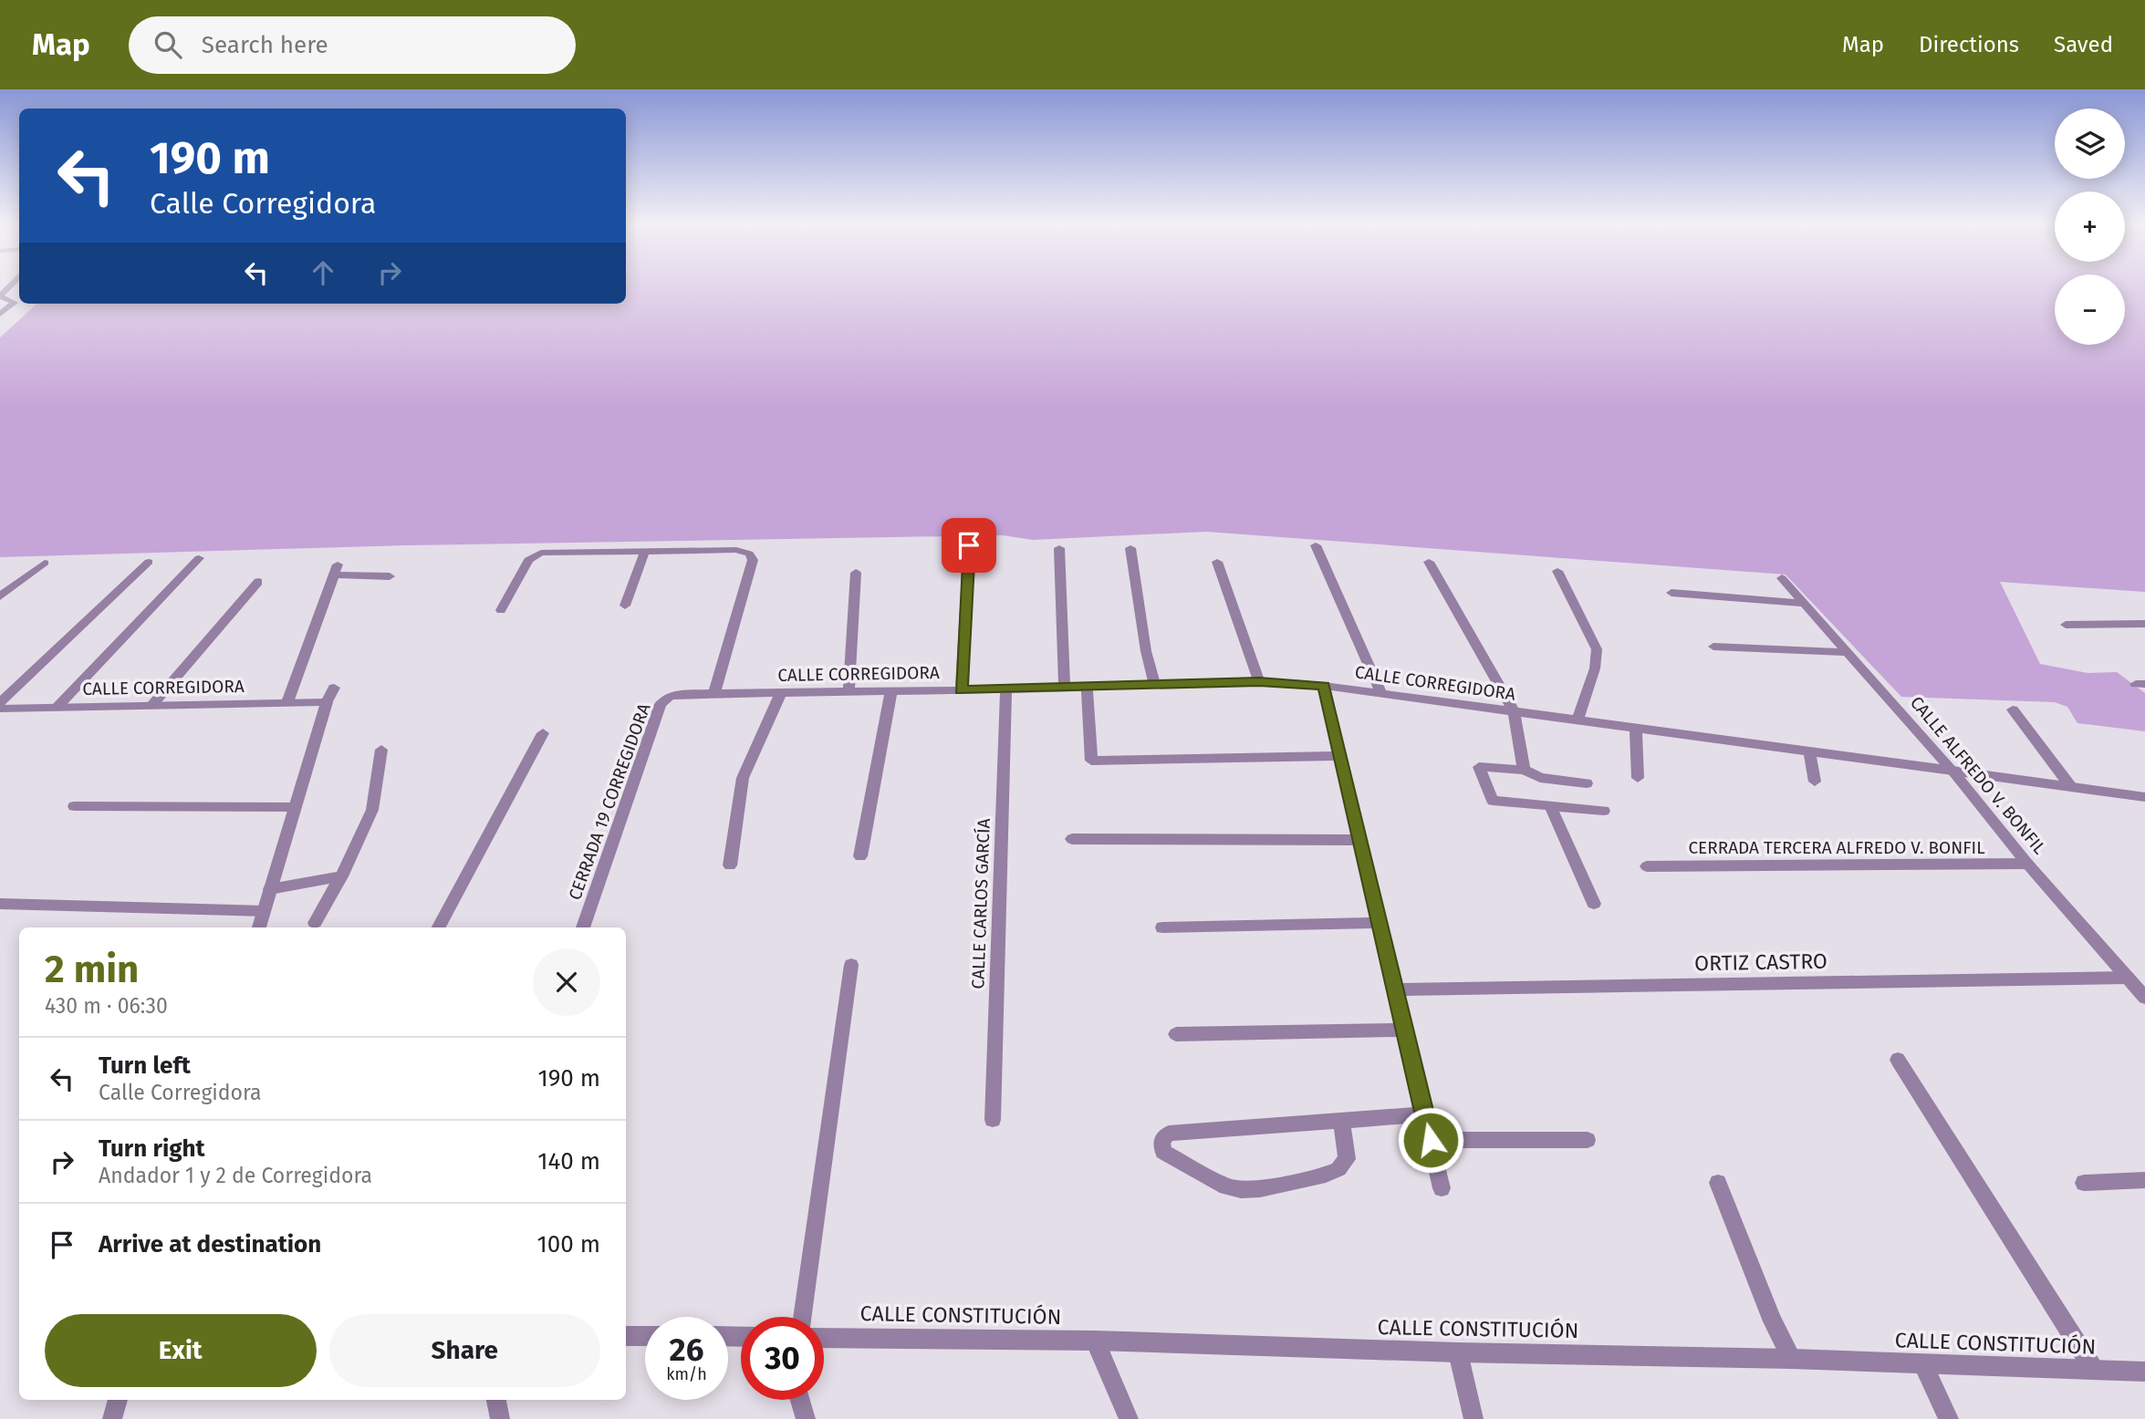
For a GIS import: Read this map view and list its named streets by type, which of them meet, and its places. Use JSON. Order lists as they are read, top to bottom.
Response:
{
  "streets": {
    "street": [
      "CALLE CORREGIDORA",
      "CALLE ALFREDO V. BONFIL",
      "CERRADA 19 CORREGIDORA",
      "CERRADA TERCERA ALFREDO V. BONFIL",
      "CALLE CARLOS GARCÍA",
      "ORTIZ CASTRO",
      "CALLE CONSTITUCIÓN"
    ]
  },
  "crossings": [
    ["CALLE CORREGIDORA", "CALLE ALFREDO V. BONFIL"],
    ["CALLE CORREGIDORA", "CERRADA 19 CORREGIDORA"],
    ["CALLE CORREGIDORA", "CALLE CARLOS GARCÍA"],
    ["CALLE ALFREDO V. BONFIL", "CERRADA TERCERA ALFREDO V. BONFIL"],
    ["CALLE ALFREDO V. BONFIL", "ORTIZ CASTRO"]
  ],
  "page": {
    "header": "Map",
    "search": "Search here",
    "nav": ["Map", "Directions", "Saved"],
    "map_buttons": ["+", "−"],
    "turn": ["190 m", "Calle Corregidora"],
    "heading": ["2 min", "430 m · 06:30"],
    "list": [
      {
        "name": "Turn left",
        "note": "Calle Corregidora",
        "value": "190 m"
      },
      {
        "name": "Turn right",
        "note": "Andador 1 y 2 de Corregidora",
        "value": "140 m"
      },
      {
        "name": "Arrive at destination",
        "value": "100 m"
      }
    ],
    "buttons": ["Exit", "Share"],
    "speed": "26 km/h",
    "limit": "30"
  }
}
